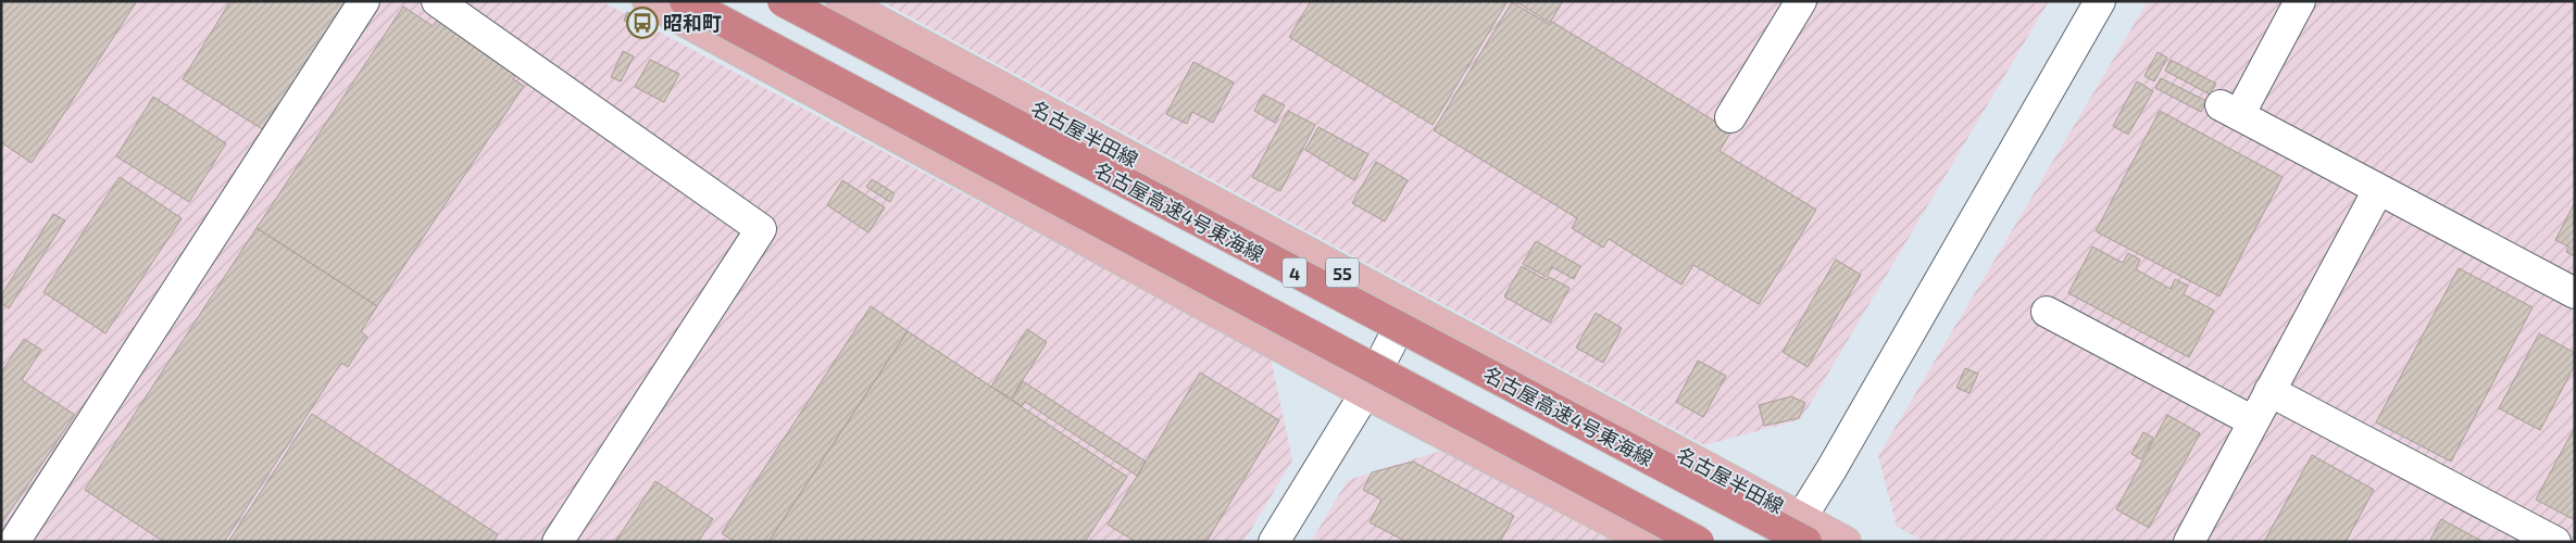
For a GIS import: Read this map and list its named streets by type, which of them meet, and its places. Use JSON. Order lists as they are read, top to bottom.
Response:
{
  "streets": {
    "highway": ["名古屋高速4号東海線", "4"],
    "main road": ["名古屋半田線", "55"]
  },
  "crossings": [
    ["名古屋半田線", "名古屋高速4号東海線"]
  ],
  "places": {
    "bus stop": ["昭和町"]
  }
}
